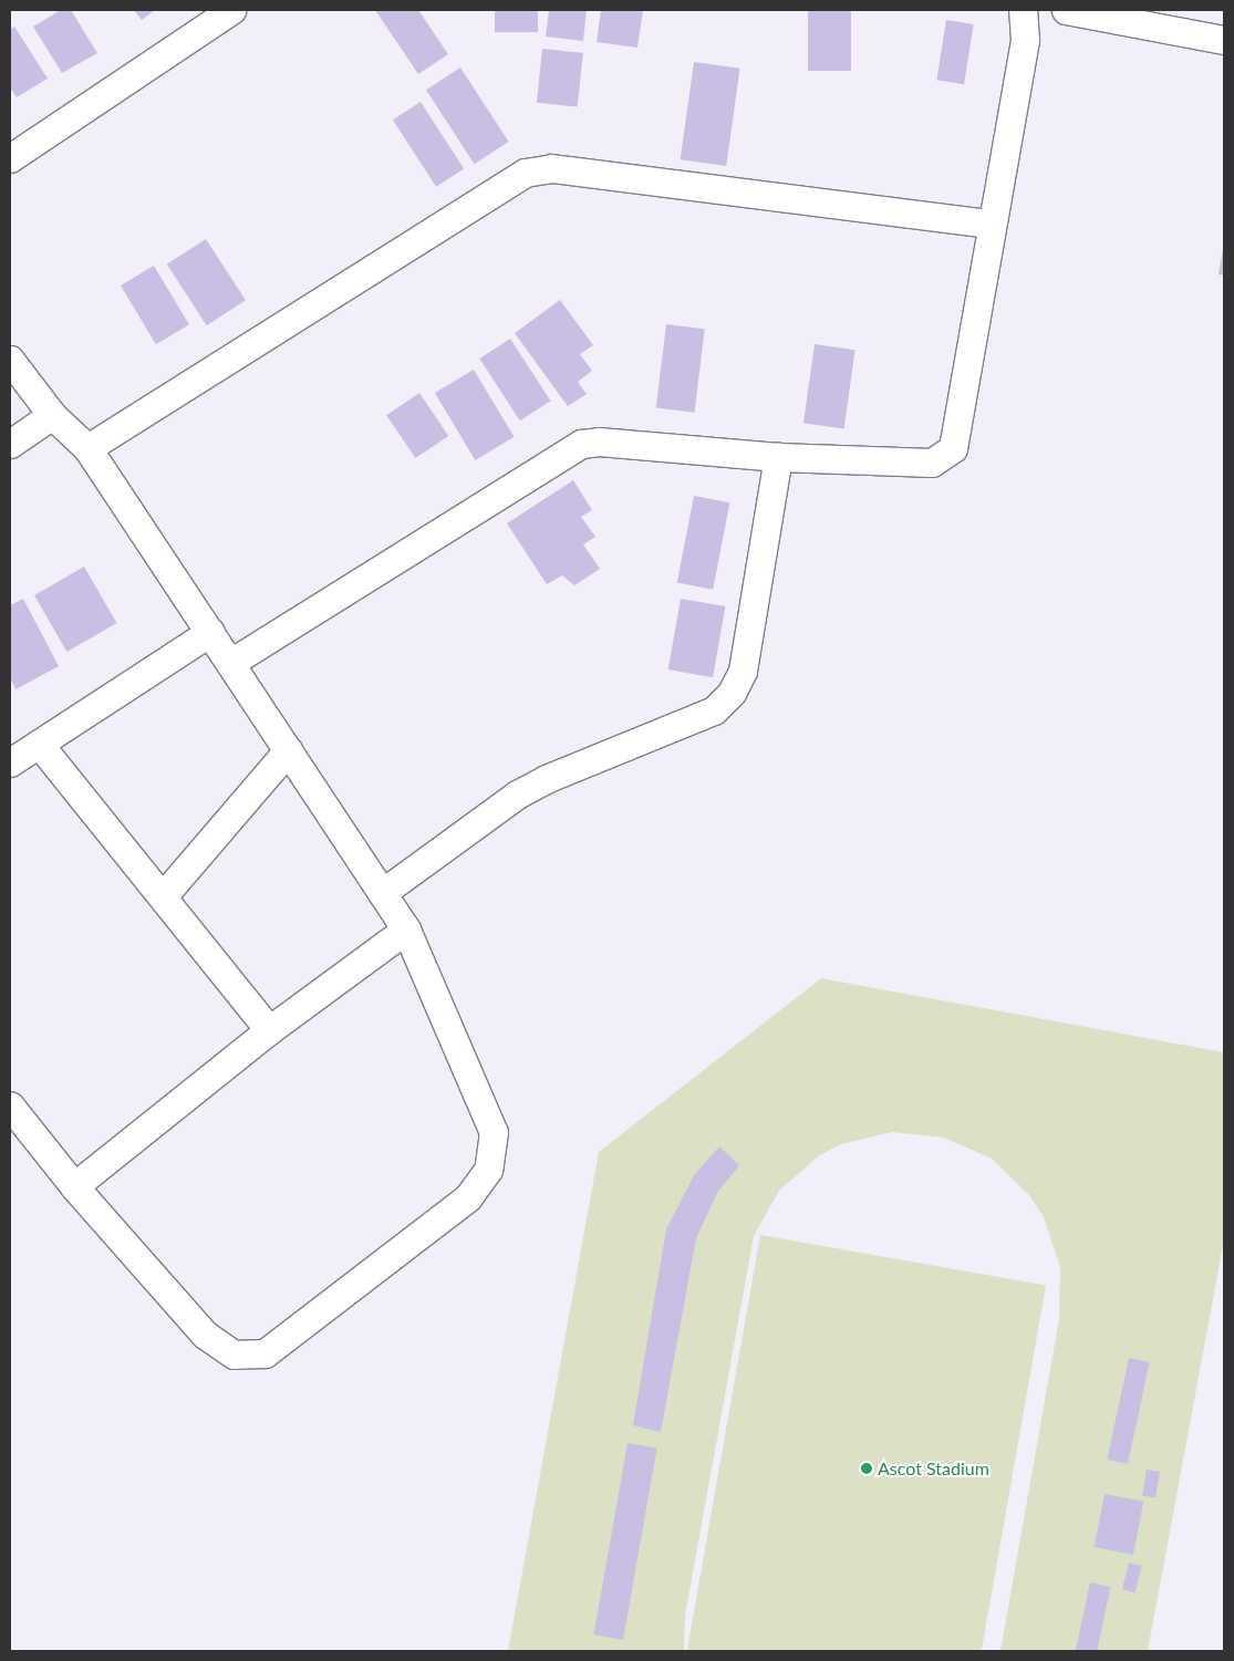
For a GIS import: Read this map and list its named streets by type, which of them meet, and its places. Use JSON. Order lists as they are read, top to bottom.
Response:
{
  "places": ["Ascot Stadium"]
}
